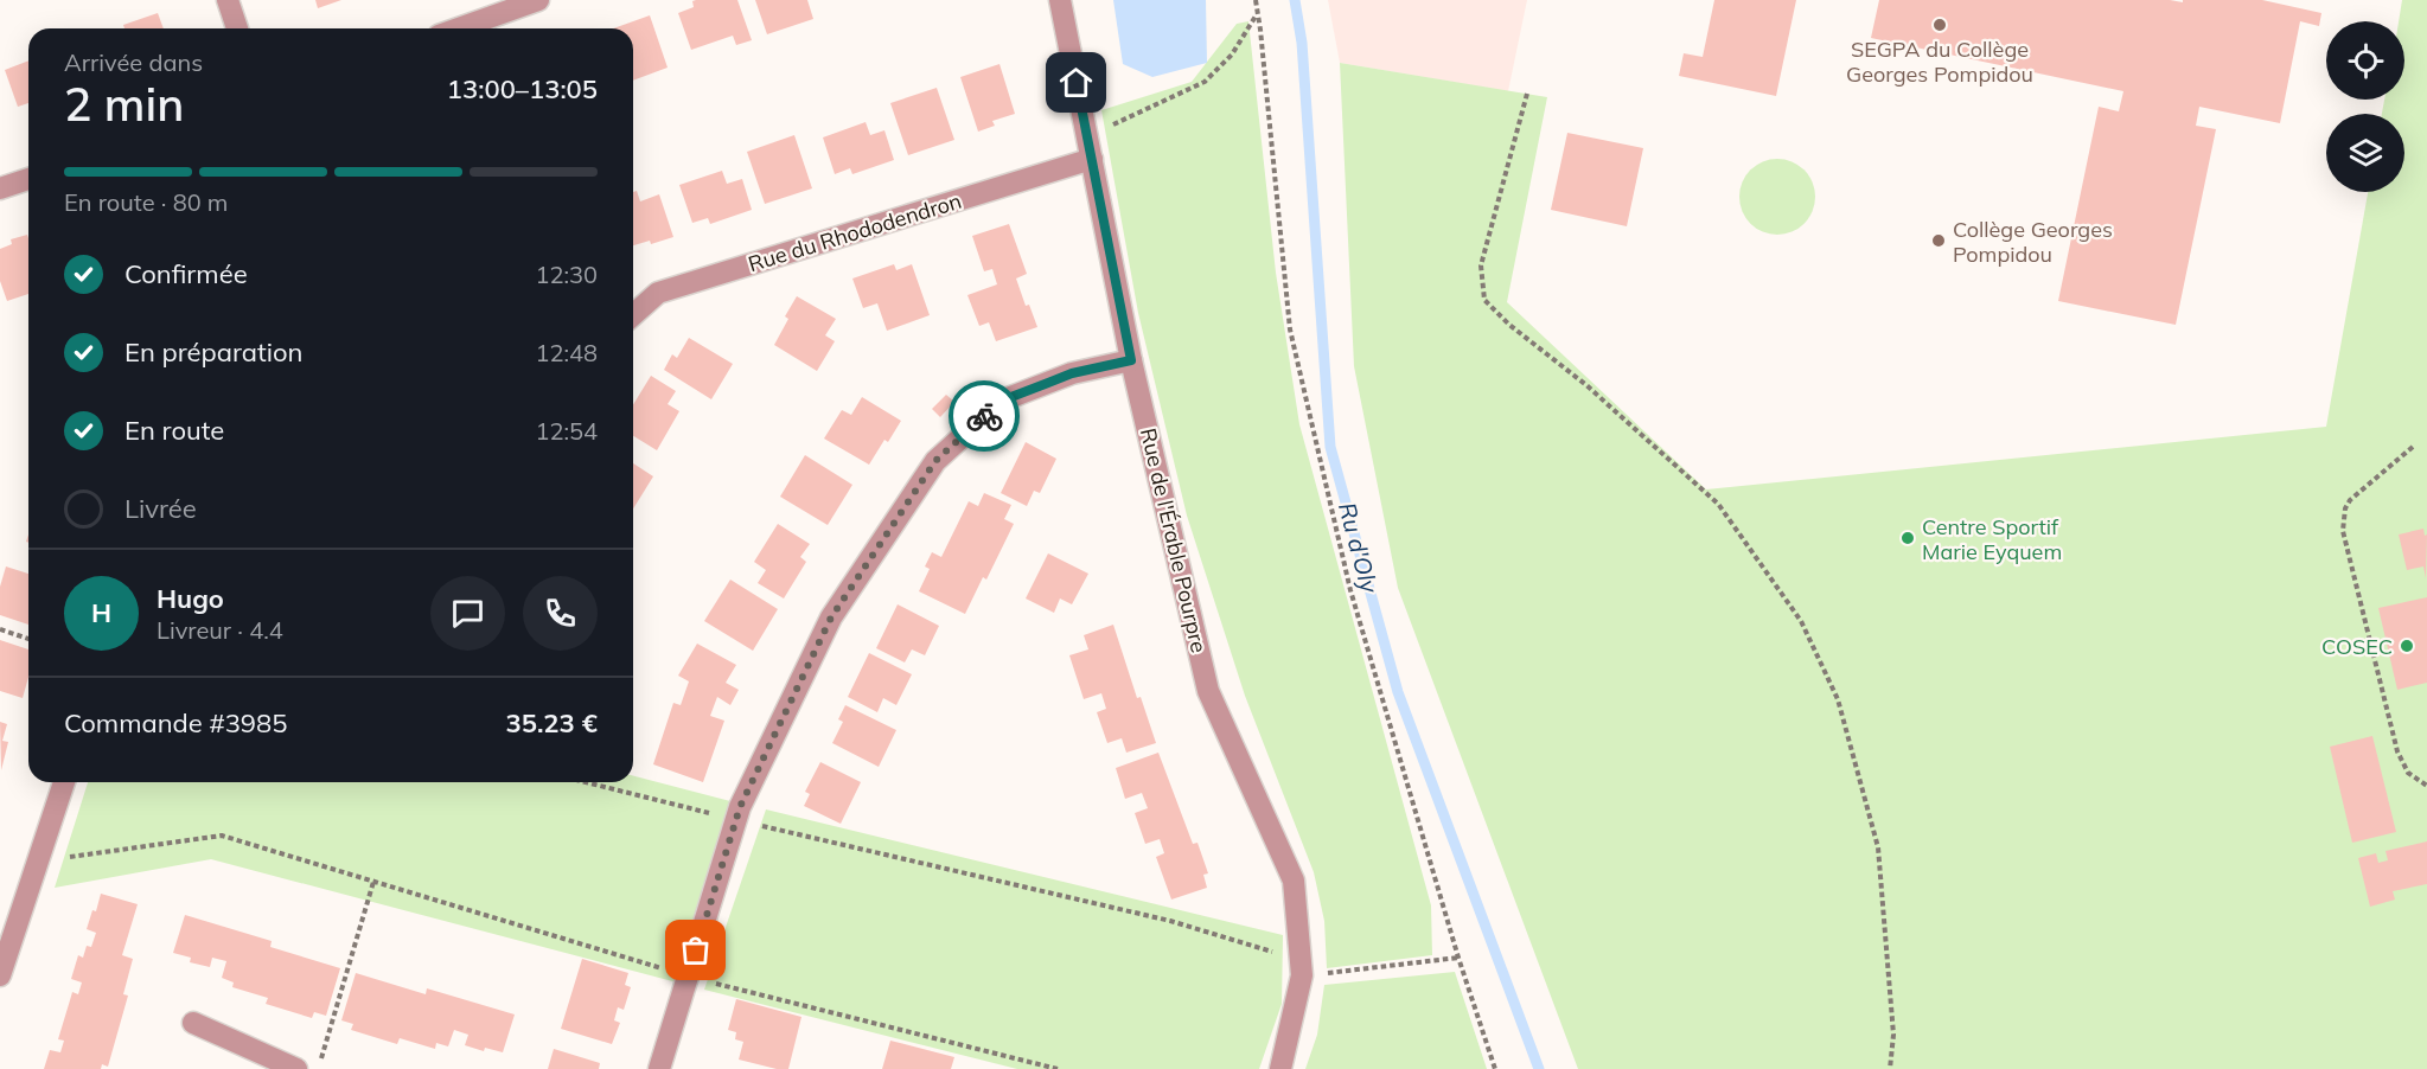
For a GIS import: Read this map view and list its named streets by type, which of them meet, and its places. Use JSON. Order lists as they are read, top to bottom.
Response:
{
  "streets": {
    "street": ["Rue du Rhododendron", "Rue de l'Érable Pourpre"]
  },
  "crossings": [
    ["Rue du Rhododendron", "Rue de l'Érable Pourpre"]
  ],
  "water": ["Ru d'Oly"],
  "places": [
    "SEGPA du Collège Georges Pompidou",
    "Collège Georges Pompidou",
    "Centre Sportif Marie Eyquem",
    "COSEC"
  ],
  "page": {
    "heading": ["2 min", "Arrivée dans", "13:00–13:05"],
    "panel": [
      "Hugo",
      "Livreur · 4.4",
      "Commande #3985",
      "35.23 €"
    ],
    "bar": "En route · 80 m",
    "list": [
      ["Confirmée", "12:30"],
      ["En préparation", "12:48"],
      ["En route", "12:54"],
      "Livrée"
    ],
    "round": "H"
  }
}
